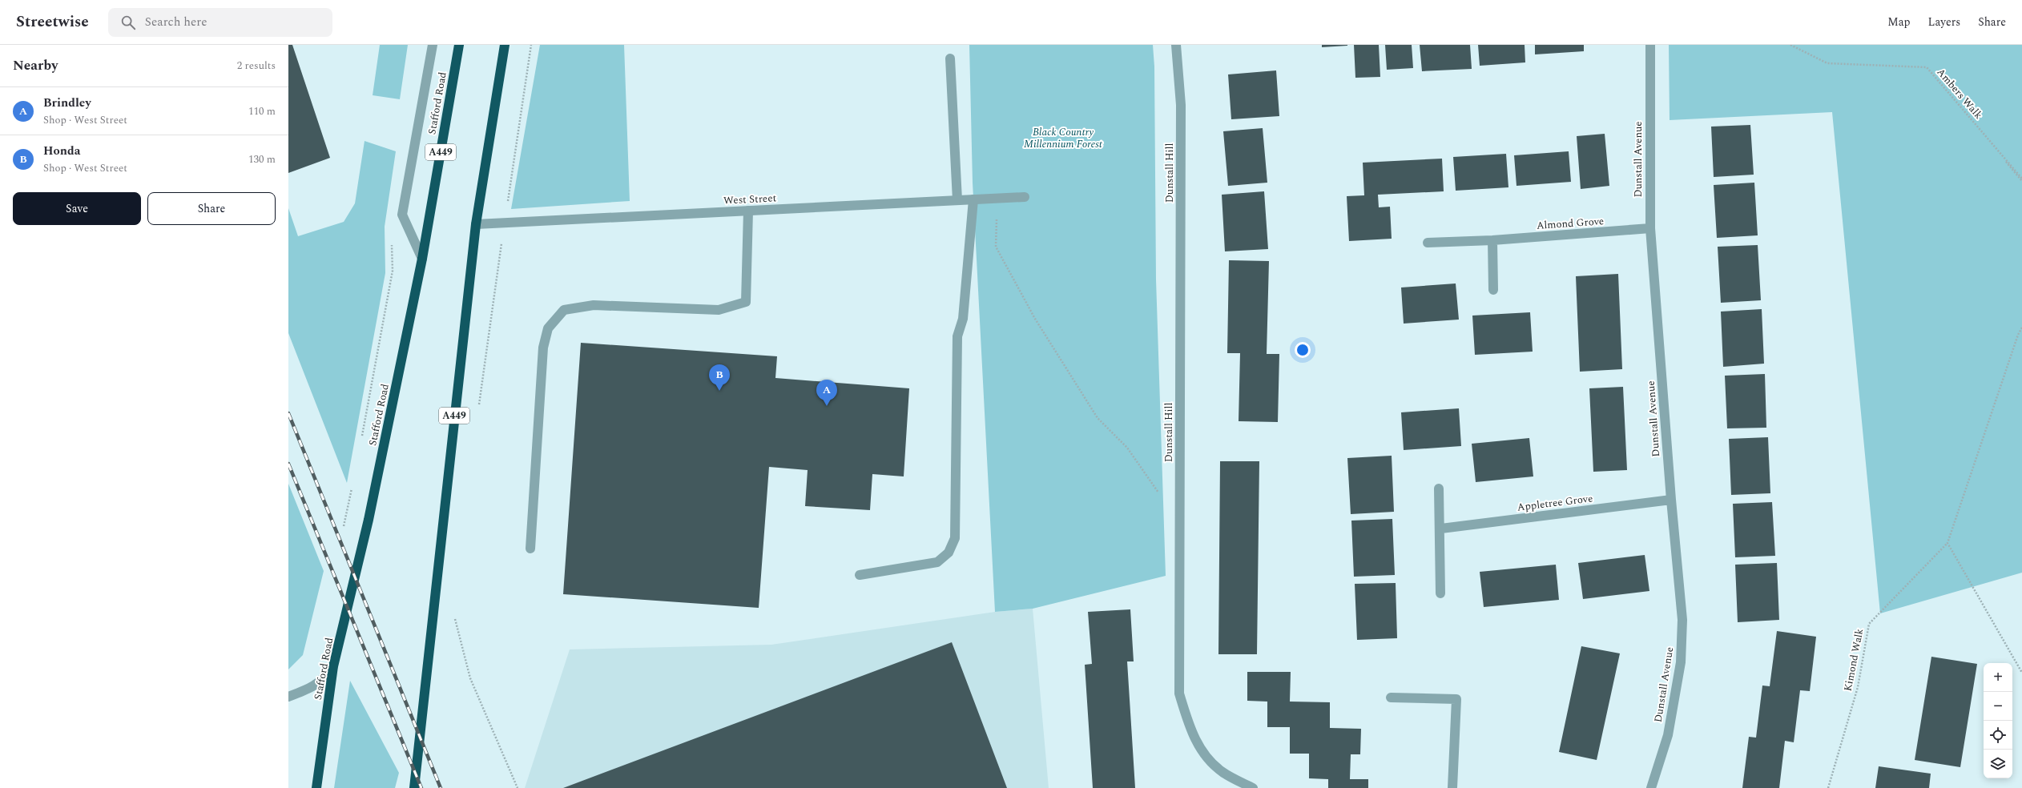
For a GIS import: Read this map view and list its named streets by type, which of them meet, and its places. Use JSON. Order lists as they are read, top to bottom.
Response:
{
  "streets": {
    "highway": ["Stafford Road", "A449"],
    "street": [
      "Dunstall Avenue",
      "Dunstall Hill",
      "West Street",
      "Almond Grove",
      "Appletree Grove"
    ],
    "path": ["Ambers Walk", "Kimond Walk"]
  },
  "crossings": [
    ["A449", "West Street"],
    ["Dunstall Avenue", "Almond Grove"],
    ["Dunstall Avenue", "Appletree Grove"]
  ],
  "parks": ["Black Country Millennium Forest"],
  "page": {
    "header": "Streetwise",
    "search": "Search here",
    "nav": ["Map", "Layers", "Share"],
    "heading": ["Nearby", "2 results"],
    "list": [
      {
        "mark": "A",
        "name": "Brindley",
        "note": "Shop · West Street",
        "value": "110 m"
      },
      {
        "mark": "B",
        "name": "Honda",
        "note": "Shop · West Street",
        "value": "130 m"
      }
    ],
    "buttons": ["Save", "Share"],
    "pins": ["B", "A"],
    "map_buttons": ["+", "−"]
  }
}
